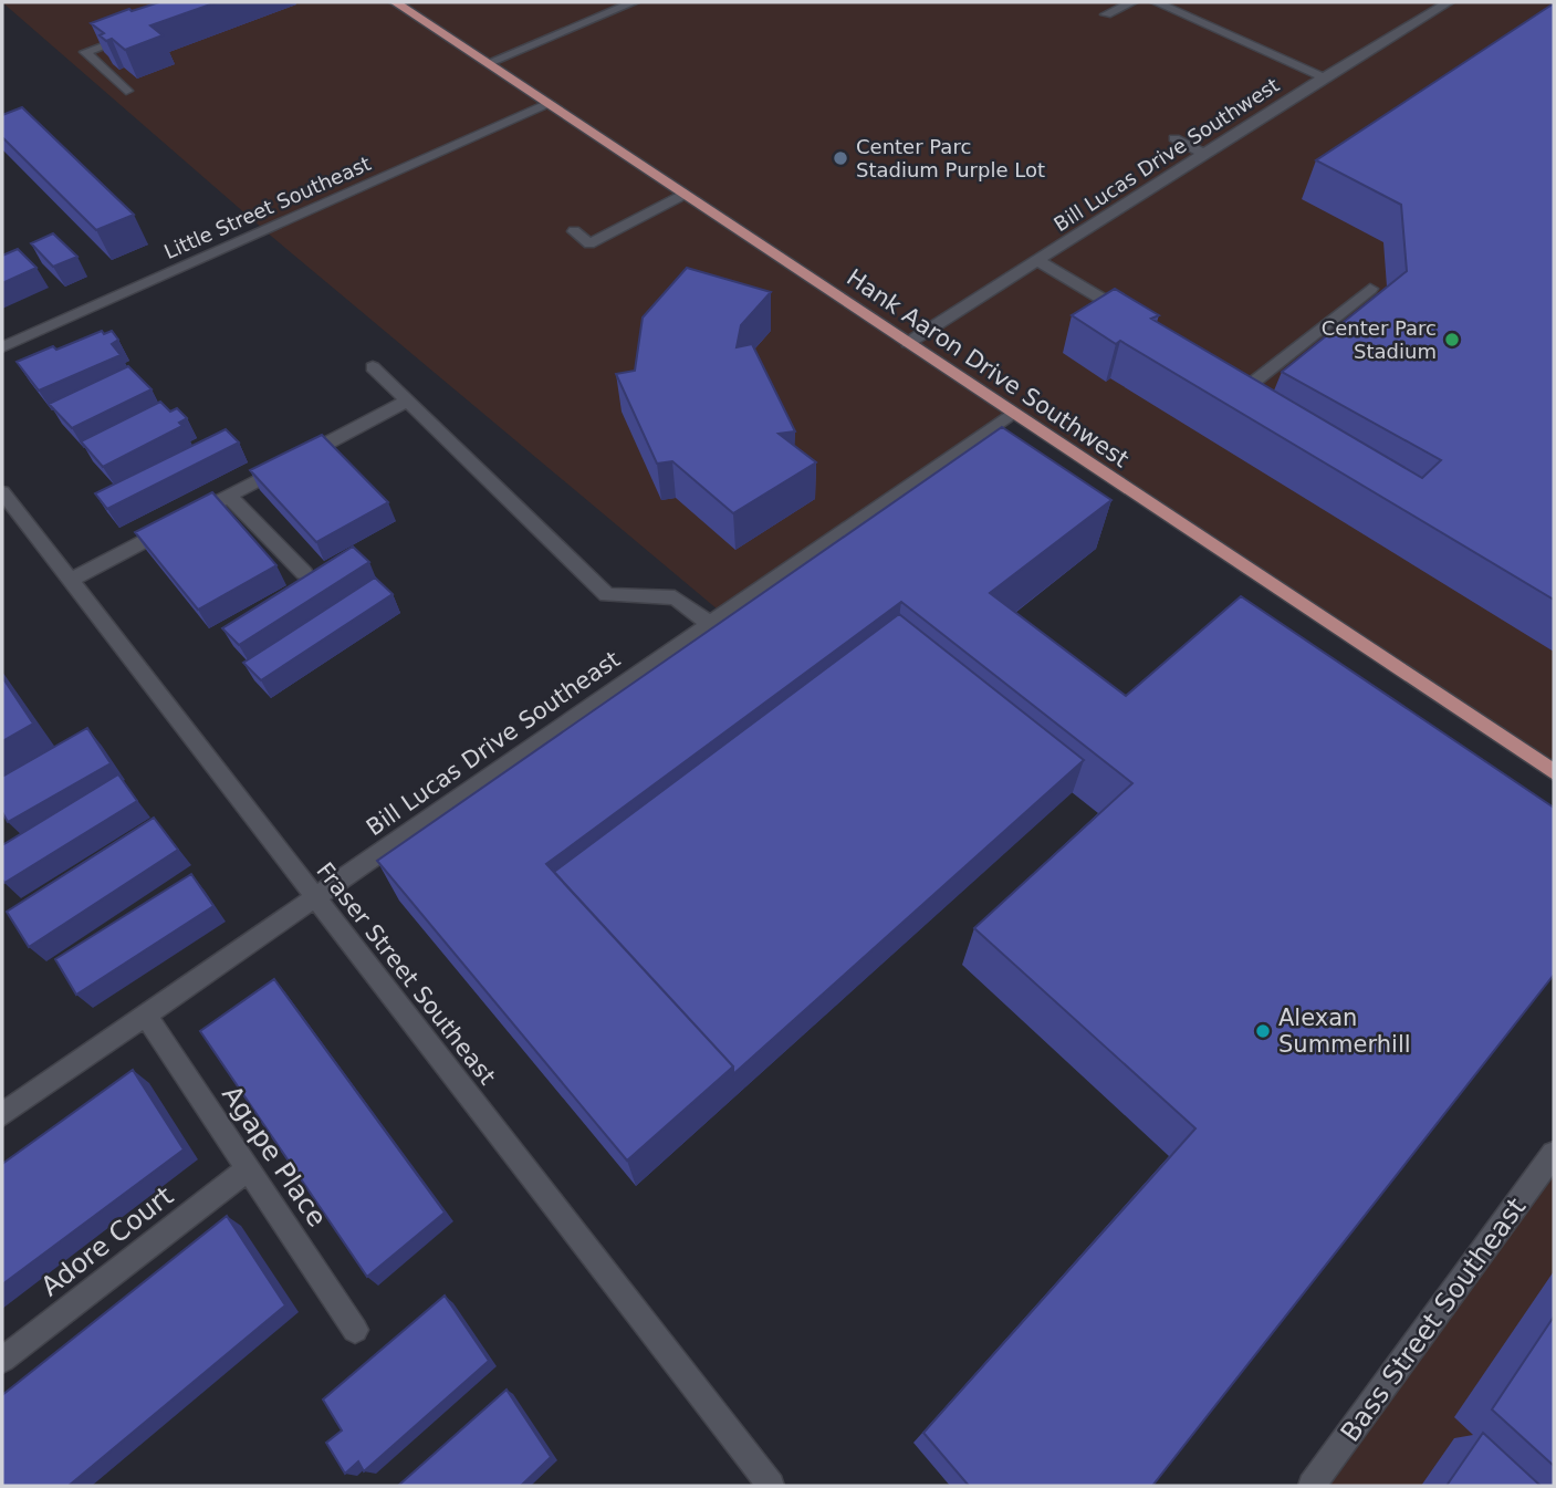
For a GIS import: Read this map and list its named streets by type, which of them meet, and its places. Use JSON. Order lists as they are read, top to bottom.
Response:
{
  "streets": {
    "main road": ["Hank Aaron Drive Southwest"],
    "street": [
      "Bill Lucas Drive Southwest",
      "Little Street Southeast",
      "Bill Lucas Drive Southeast",
      "Fraser Street Southeast",
      "Agape Place",
      "Adore Court",
      "Bass Street Southeast"
    ]
  },
  "crossings": [
    ["Bill Lucas Drive Southwest", "Hank Aaron Drive Southwest"],
    ["Little Street Southeast", "Hank Aaron Drive Southwest"],
    ["Hank Aaron Drive Southwest", "Bill Lucas Drive Southeast"],
    ["Bill Lucas Drive Southeast", "Fraser Street Southeast"],
    ["Bill Lucas Drive Southeast", "Agape Place"],
    ["Agape Place", "Adore Court"]
  ],
  "places": ["Center Parc Stadium Purple Lot", "Center Parc Stadium", "Alexan Summerhill"]
}
